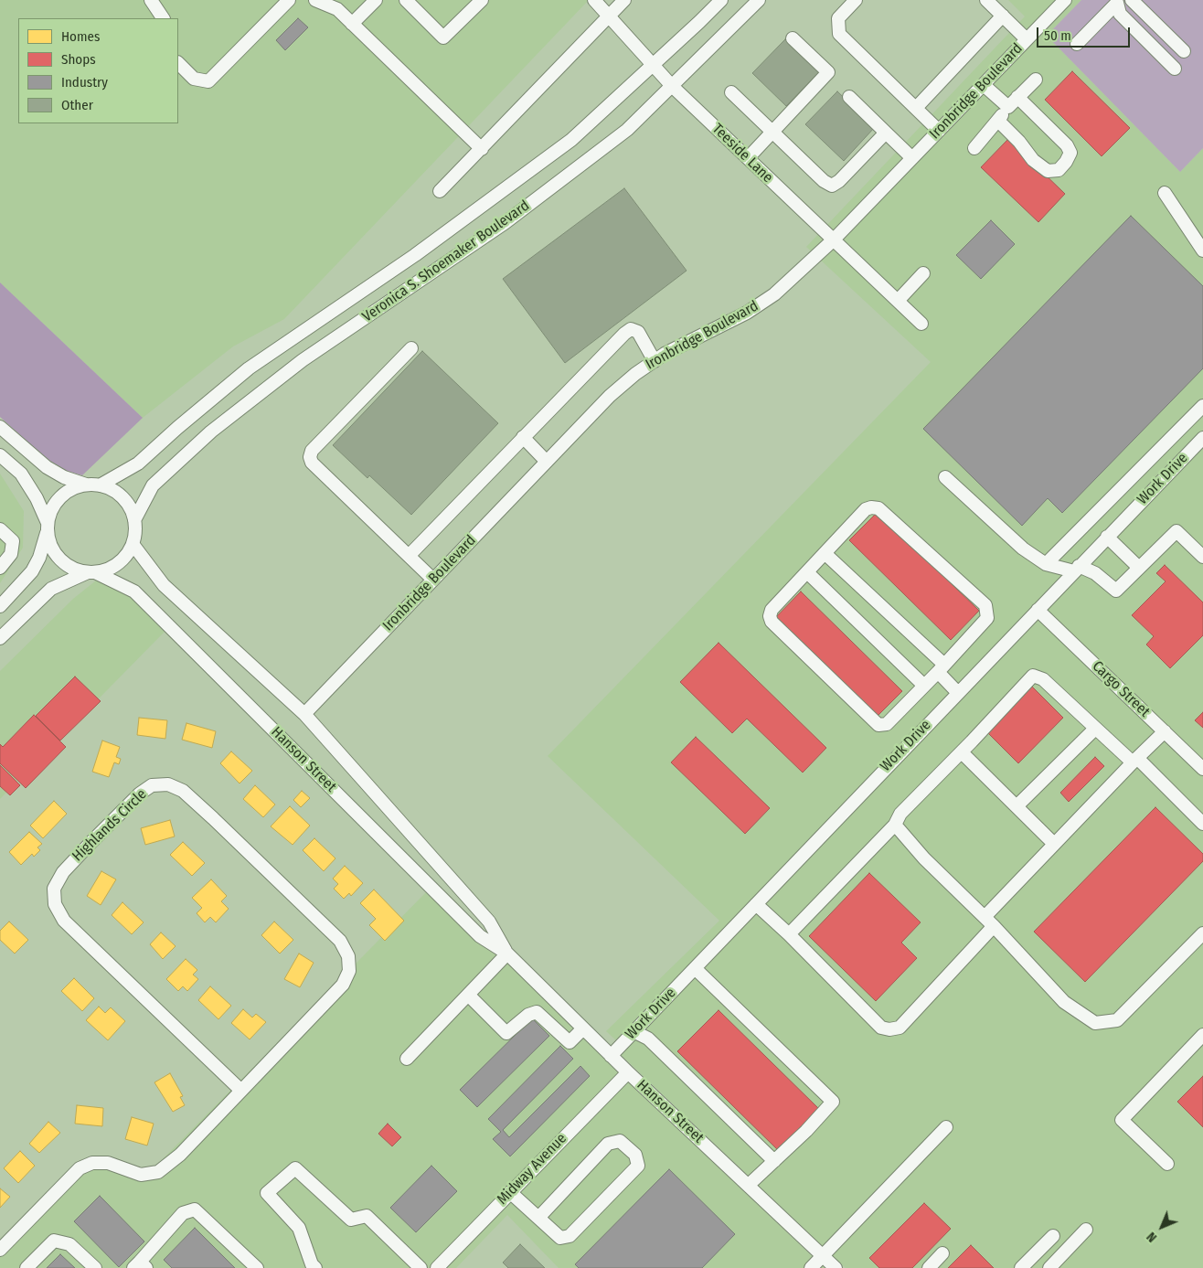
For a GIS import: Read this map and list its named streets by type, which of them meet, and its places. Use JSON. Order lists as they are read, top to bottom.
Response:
{
  "streets": {
    "street": [
      "Ironbridge Boulevard",
      "Teeside Lane",
      "Veronica S. Shoemaker Boulevard",
      "Work Drive",
      "Cargo Street",
      "Hanson Street",
      "Highlands Circle",
      "Midway Avenue"
    ]
  },
  "crossings": [
    ["Ironbridge Boulevard", "Teeside Lane"],
    ["Ironbridge Boulevard", "Hanson Street"],
    ["Teeside Lane", "Veronica S. Shoemaker Boulevard"],
    ["Veronica S. Shoemaker Boulevard", "Hanson Street"],
    ["Work Drive", "Cargo Street"],
    ["Work Drive", "Hanson Street"],
    ["Hanson Street", "Midway Avenue"]
  ],
  "legend": [
    "Homes",
    "Shops",
    "Industry",
    "Other"
  ],
  "scale_bar": "50 m",
  "north": "bottom left"
}
